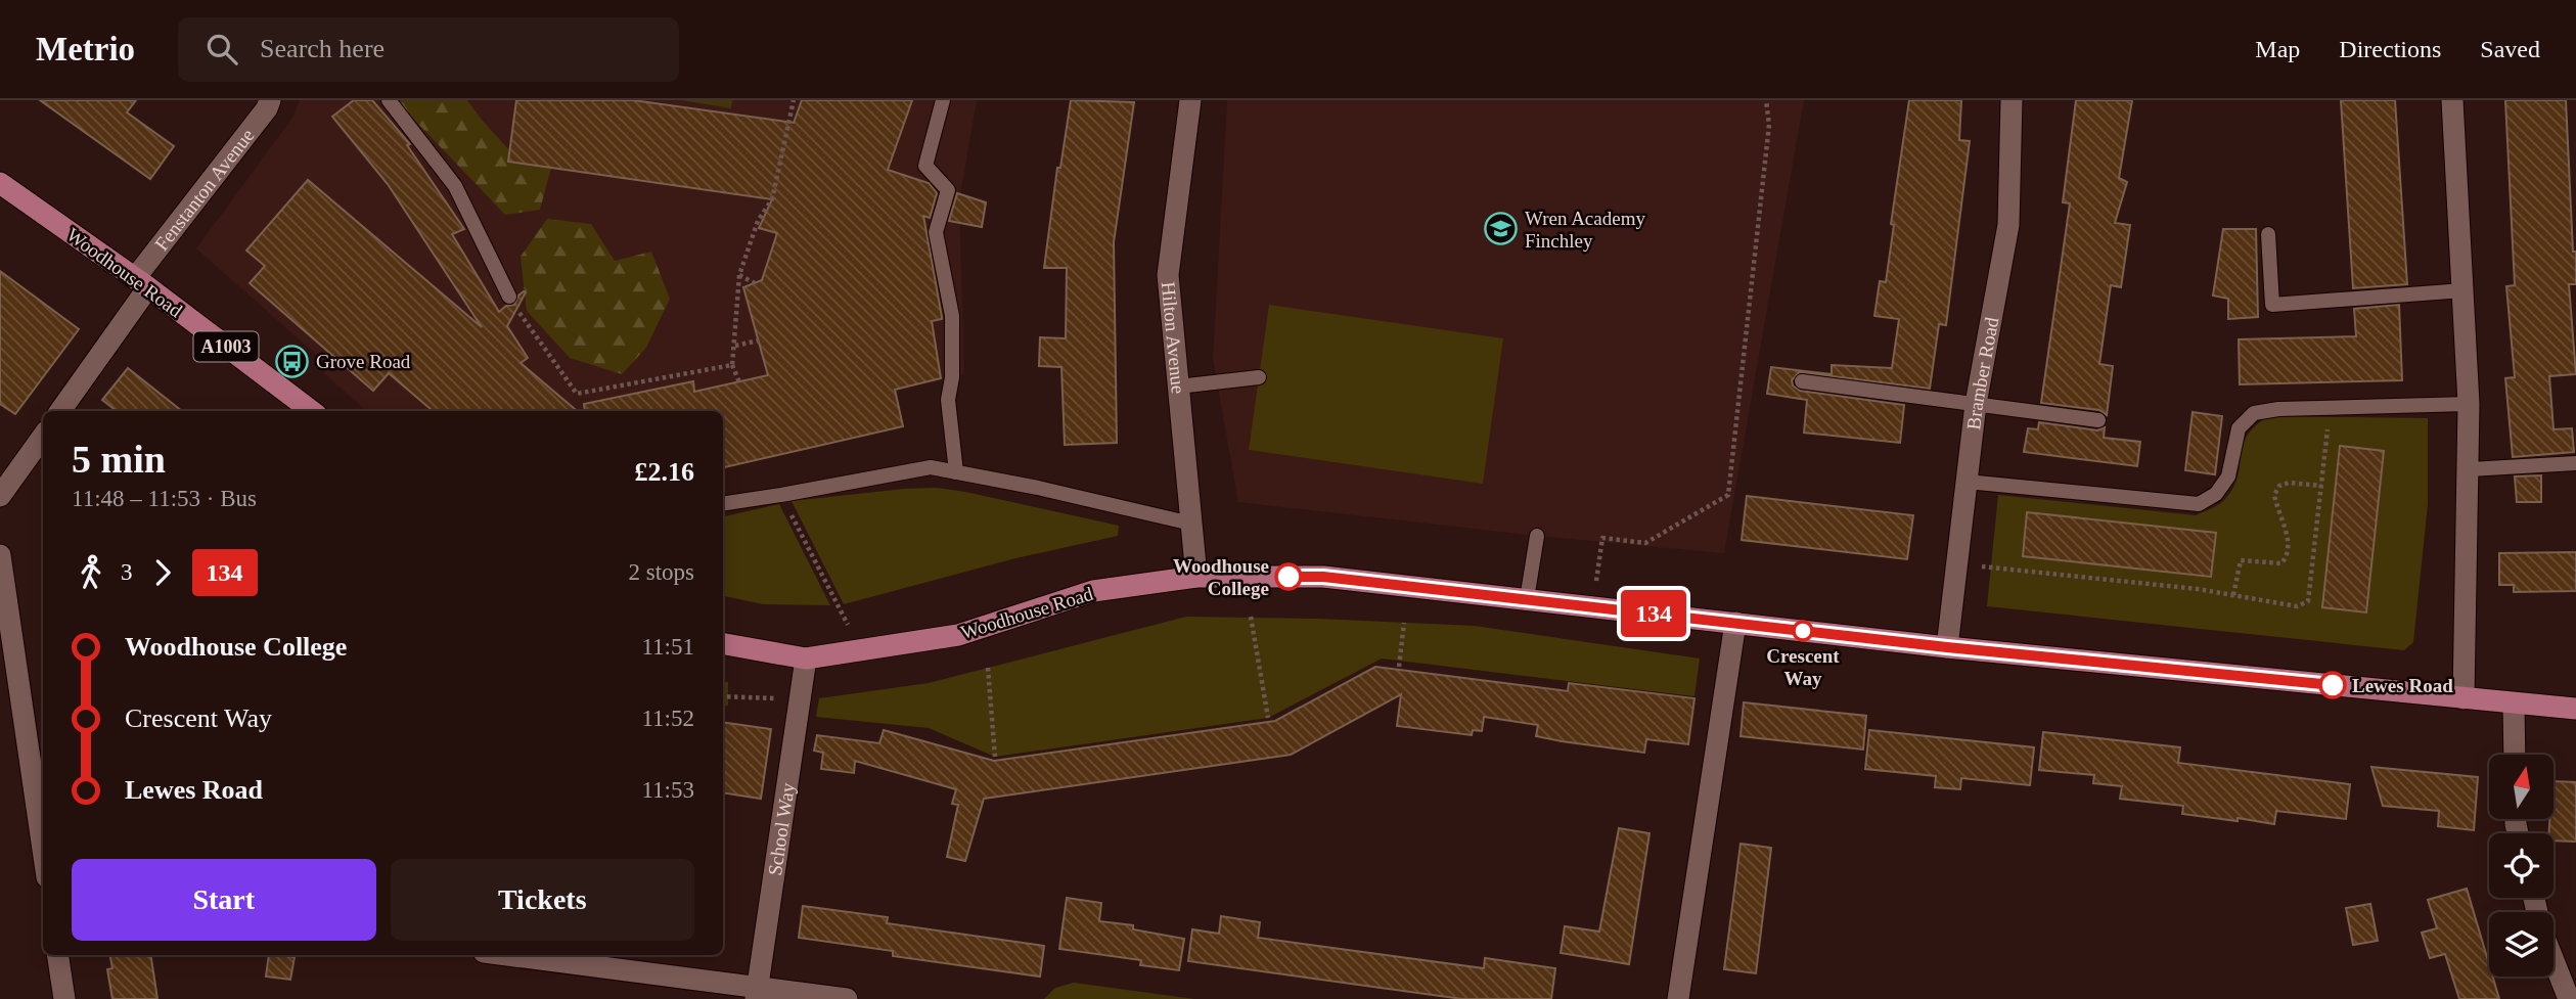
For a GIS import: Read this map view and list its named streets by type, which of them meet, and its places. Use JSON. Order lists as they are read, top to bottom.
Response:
{
  "streets": {
    "main road": ["Woodhouse Road", "A1003"],
    "street": [
      "Fenstanton Avenue",
      "Hilton Avenue",
      "Bramber Road",
      "School Way"
    ]
  },
  "crossings": [
    ["Fenstanton Avenue", "Woodhouse Road"],
    ["Woodhouse Road", "Hilton Avenue"],
    ["Woodhouse Road", "Bramber Road"],
    ["Woodhouse Road", "School Way"]
  ],
  "places": {
    "school or university": ["Wren Academy Finchley"],
    "bus stop": ["Grove Road"],
    "other": ["Woodhouse College", "Crescent Way", "Lewes Road"]
  },
  "lines": ["bus line 134"],
  "north": "top",
  "page": {
    "header": "Metrio",
    "search": "Search here",
    "nav": ["Map", "Directions", "Saved"],
    "on_map": "134",
    "heading": ["5 min", "11:48 – 11:53 · Bus", "£2.16"],
    "legs": ["3", "134", "2 stops"],
    "list": [
      {
        "name": "Woodhouse College",
        "value": "11:51"
      },
      {
        "name": "Crescent Way",
        "value": "11:52"
      },
      {
        "name": "Lewes Road",
        "value": "11:53"
      }
    ],
    "buttons": ["Start", "Tickets"]
  }
}
